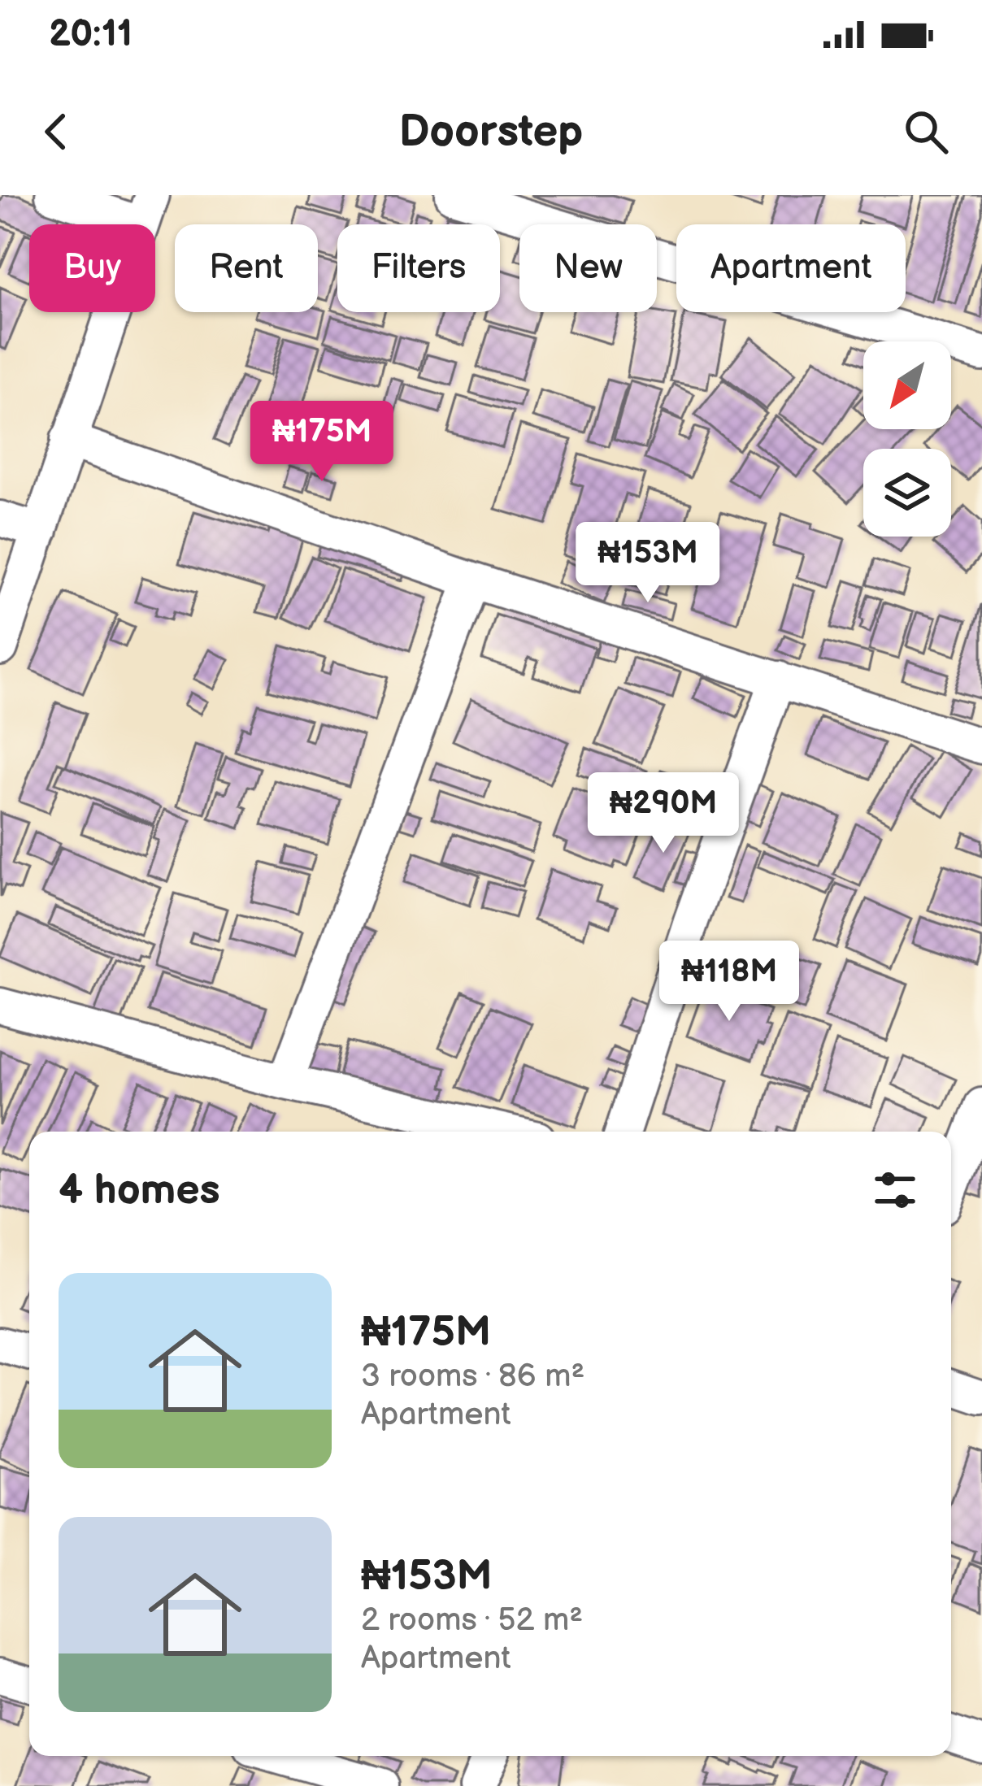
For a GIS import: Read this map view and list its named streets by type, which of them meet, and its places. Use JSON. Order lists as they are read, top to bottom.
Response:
{
  "north": "bottom left",
  "page": {
    "status": "20:11",
    "header": "Doorstep",
    "chip": [
      "Buy",
      "Rent",
      "Filters",
      "New",
      "Apartment"
    ],
    "price": [
      "₦175M",
      "₦153M",
      "₦290M",
      "₦118M"
    ],
    "heading": "4 homes",
    "list": [
      {
        "name": "₦175M",
        "note": "3 rooms · 86 m² · Apartment"
      },
      {
        "name": "₦153M",
        "note": "2 rooms · 52 m² · Apartment"
      }
    ]
  }
}
